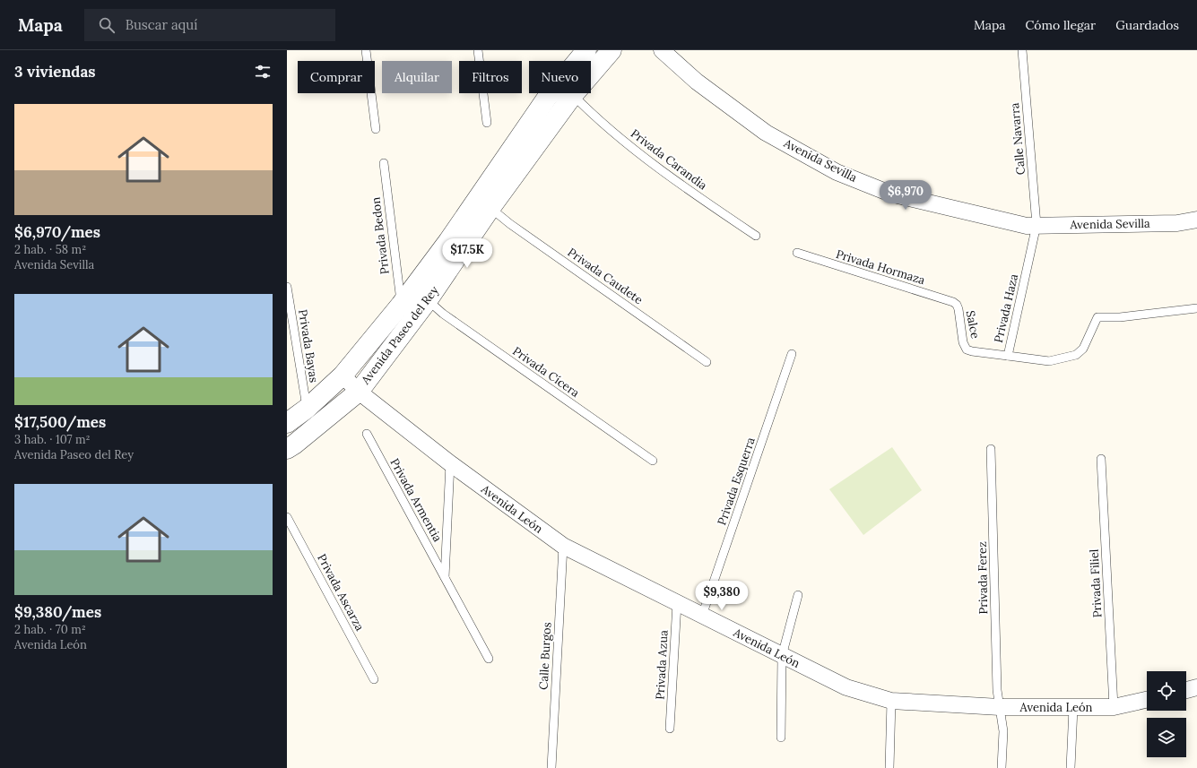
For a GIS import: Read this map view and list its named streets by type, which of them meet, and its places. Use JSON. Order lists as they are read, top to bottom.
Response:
{
  "streets": {
    "street": ["Avenida Sevilla", "Avenida Paseo del Rey", "Avenida León"],
    "lane": [
      "Calle Navarra",
      "Privada Carandia",
      "Privada Bedon",
      "Privada Hormaza",
      "Privada Caudete",
      "Privada Haza",
      "Salce",
      "Privada Bayas",
      "Privada Cícera",
      "Privada Esquerra",
      "Privada Armentia",
      "Privada Ferez",
      "Privada Filiel",
      "Privada Ascarza",
      "Calle Burgos",
      "Privada Azua"
    ]
  },
  "crossings": [
    ["Calle Navarra", "Avenida Sevilla"],
    ["Calle Navarra", "Privada Haza"],
    ["Privada Carandia", "Avenida Paseo del Rey"],
    ["Avenida Sevilla", "Privada Haza"],
    ["Privada Bedon", "Avenida Paseo del Rey"],
    ["Privada Hormaza", "Salce"],
    ["Privada Caudete", "Avenida Paseo del Rey"],
    ["Privada Haza", "Salce"],
    ["Avenida Paseo del Rey", "Privada Bayas"],
    ["Avenida Paseo del Rey", "Privada Cícera"],
    ["Avenida Paseo del Rey", "Avenida León"],
    ["Privada Esquerra", "Avenida León"],
    ["Privada Armentia", "Avenida León"],
    ["Avenida León", "Privada Ferez"],
    ["Avenida León", "Privada Filiel"],
    ["Avenida León", "Calle Burgos"],
    ["Avenida León", "Privada Azua"]
  ],
  "page": {
    "header": "Mapa",
    "search": "Buscar aquí",
    "nav": ["Mapa", "Cómo llegar", "Guardados"],
    "heading": "3 viviendas",
    "chip": [
      "Comprar",
      "Alquilar",
      "Filtros",
      "Nuevo"
    ],
    "list": [
      {
        "name": "$6,970/mes",
        "note": "2 hab. · 58 m² · Avenida Sevilla"
      },
      {
        "name": "$17,500/mes",
        "note": "3 hab. · 107 m² · Avenida Paseo del Rey"
      },
      {
        "name": "$9,380/mes",
        "note": "2 hab. · 70 m² · Avenida León"
      }
    ],
    "price": ["$6,970", "$17.5K", "$9,380"]
  }
}
